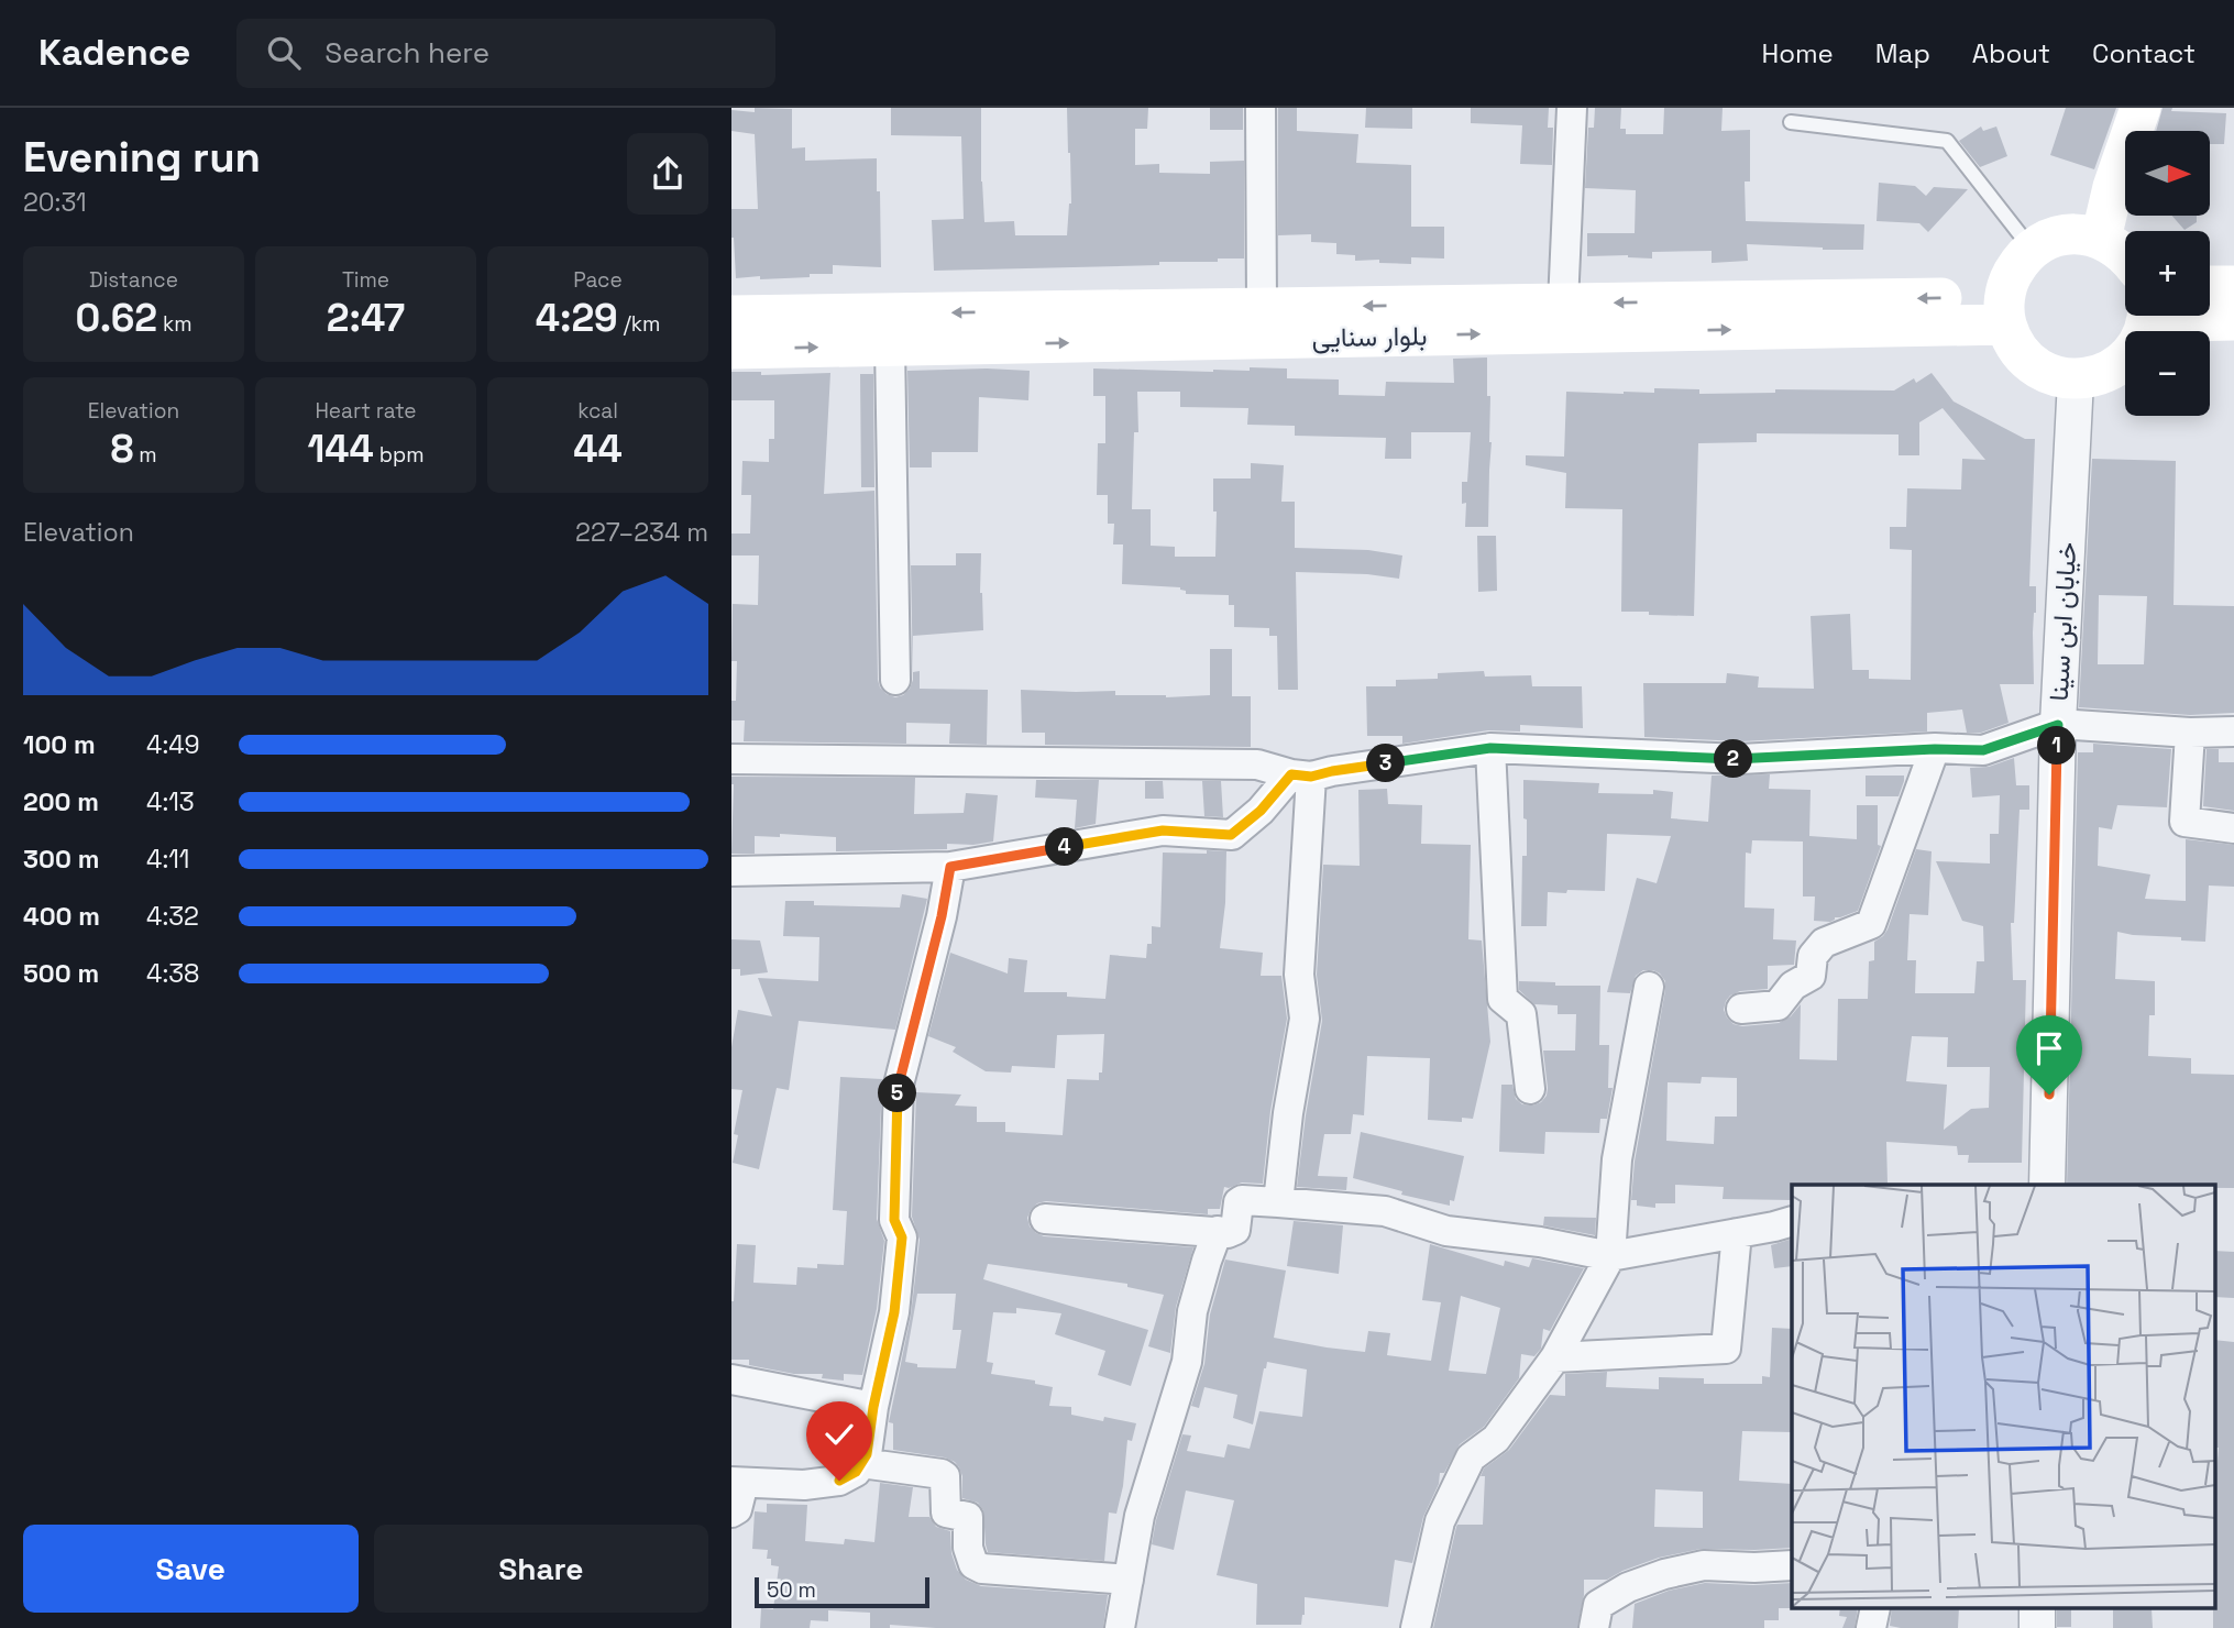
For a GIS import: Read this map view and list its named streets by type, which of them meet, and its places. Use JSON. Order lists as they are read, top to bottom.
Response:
{
  "streets": {
    "main road": ["بلوار سنایی"],
    "street": ["خیابان ابن سینا"]
  },
  "scale_bar": "50 m",
  "north": "right",
  "page": {
    "header": "Kadence",
    "search": "Search here",
    "nav": [
      "Home",
      "Map",
      "About",
      "Contact"
    ],
    "heading": ["Evening run", "20:31"],
    "map_buttons": ["+", "−"],
    "stats": [
      ["Distance", "0.62 km"],
      ["Time", "2:47"],
      ["Pace", "4:29 /km"],
      ["Elevation", "8 m"],
      ["Heart rate", "144 bpm"],
      ["kcal", "44"]
    ],
    "chart": ["Elevation", "227–234 m"],
    "list": [
      {
        "name": "100 m",
        "note": "4:49"
      },
      {
        "name": "200 m",
        "note": "4:13"
      },
      {
        "name": "300 m",
        "note": "4:11"
      },
      {
        "name": "400 m",
        "note": "4:32"
      },
      {
        "name": "500 m",
        "note": "4:38"
      }
    ],
    "pins": [
      "1",
      "2",
      "3",
      "4",
      "5"
    ],
    "buttons": ["Save", "Share"],
    "scale": "50 m"
  }
}
